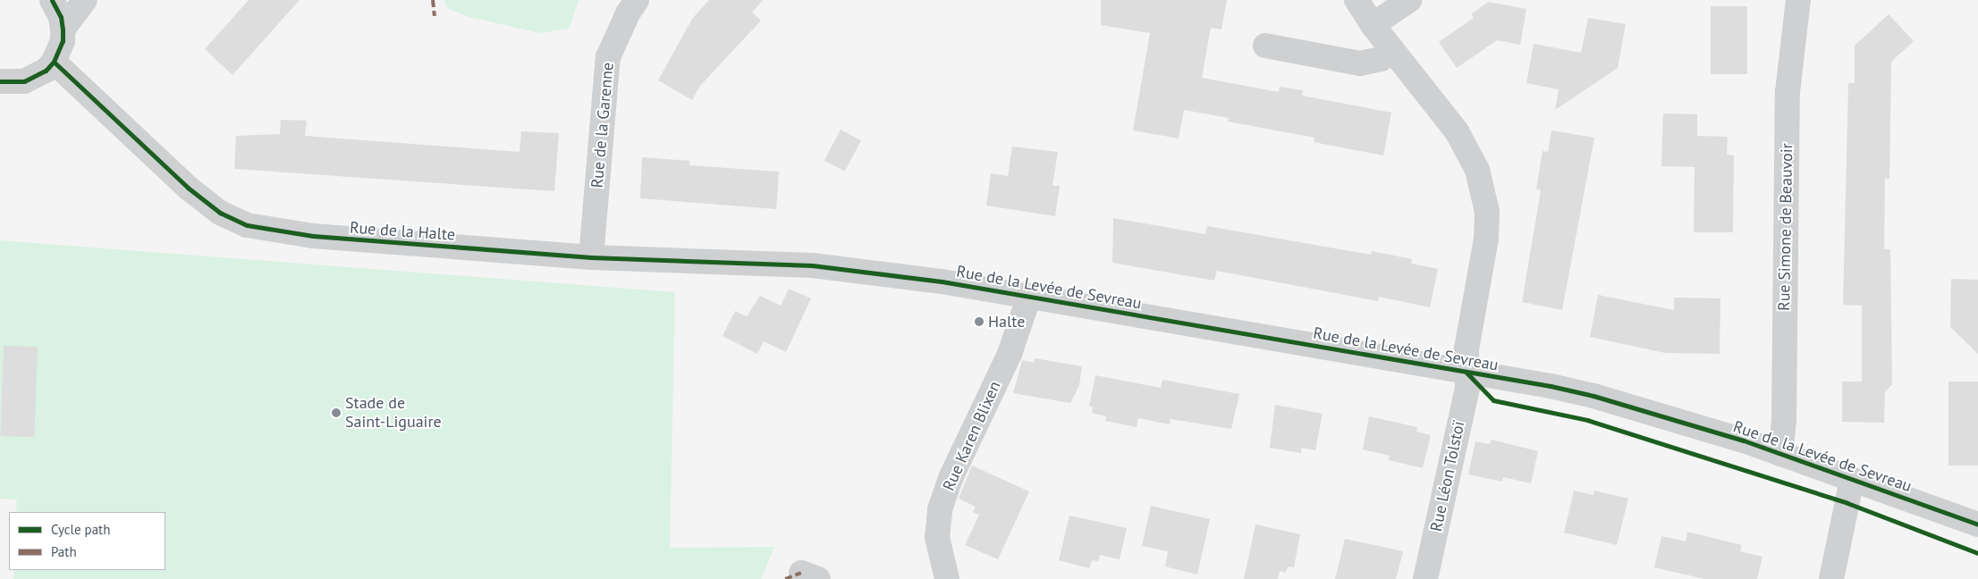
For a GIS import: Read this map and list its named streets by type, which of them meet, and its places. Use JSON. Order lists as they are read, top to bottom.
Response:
{
  "streets": {
    "street": [
      "Rue de la Garenne",
      "Rue Simone de Beauvoir",
      "Rue de la Halte",
      "Rue de la Levée de Sevreau",
      "Rue Karen Blixen",
      "Rue Léon Tolstoï"
    ]
  },
  "crossings": [
    ["Rue de la Garenne", "Rue de la Halte"],
    ["Rue Simone de Beauvoir", "Rue de la Levée de Sevreau"],
    ["Rue de la Halte", "Rue de la Levée de Sevreau"],
    ["Rue de la Levée de Sevreau", "Rue Karen Blixen"],
    ["Rue de la Levée de Sevreau", "Rue Léon Tolstoï"]
  ],
  "places": ["Halte", "Stade de Saint-Liguaire"],
  "legend": ["Cycle path", "Path"]
}
